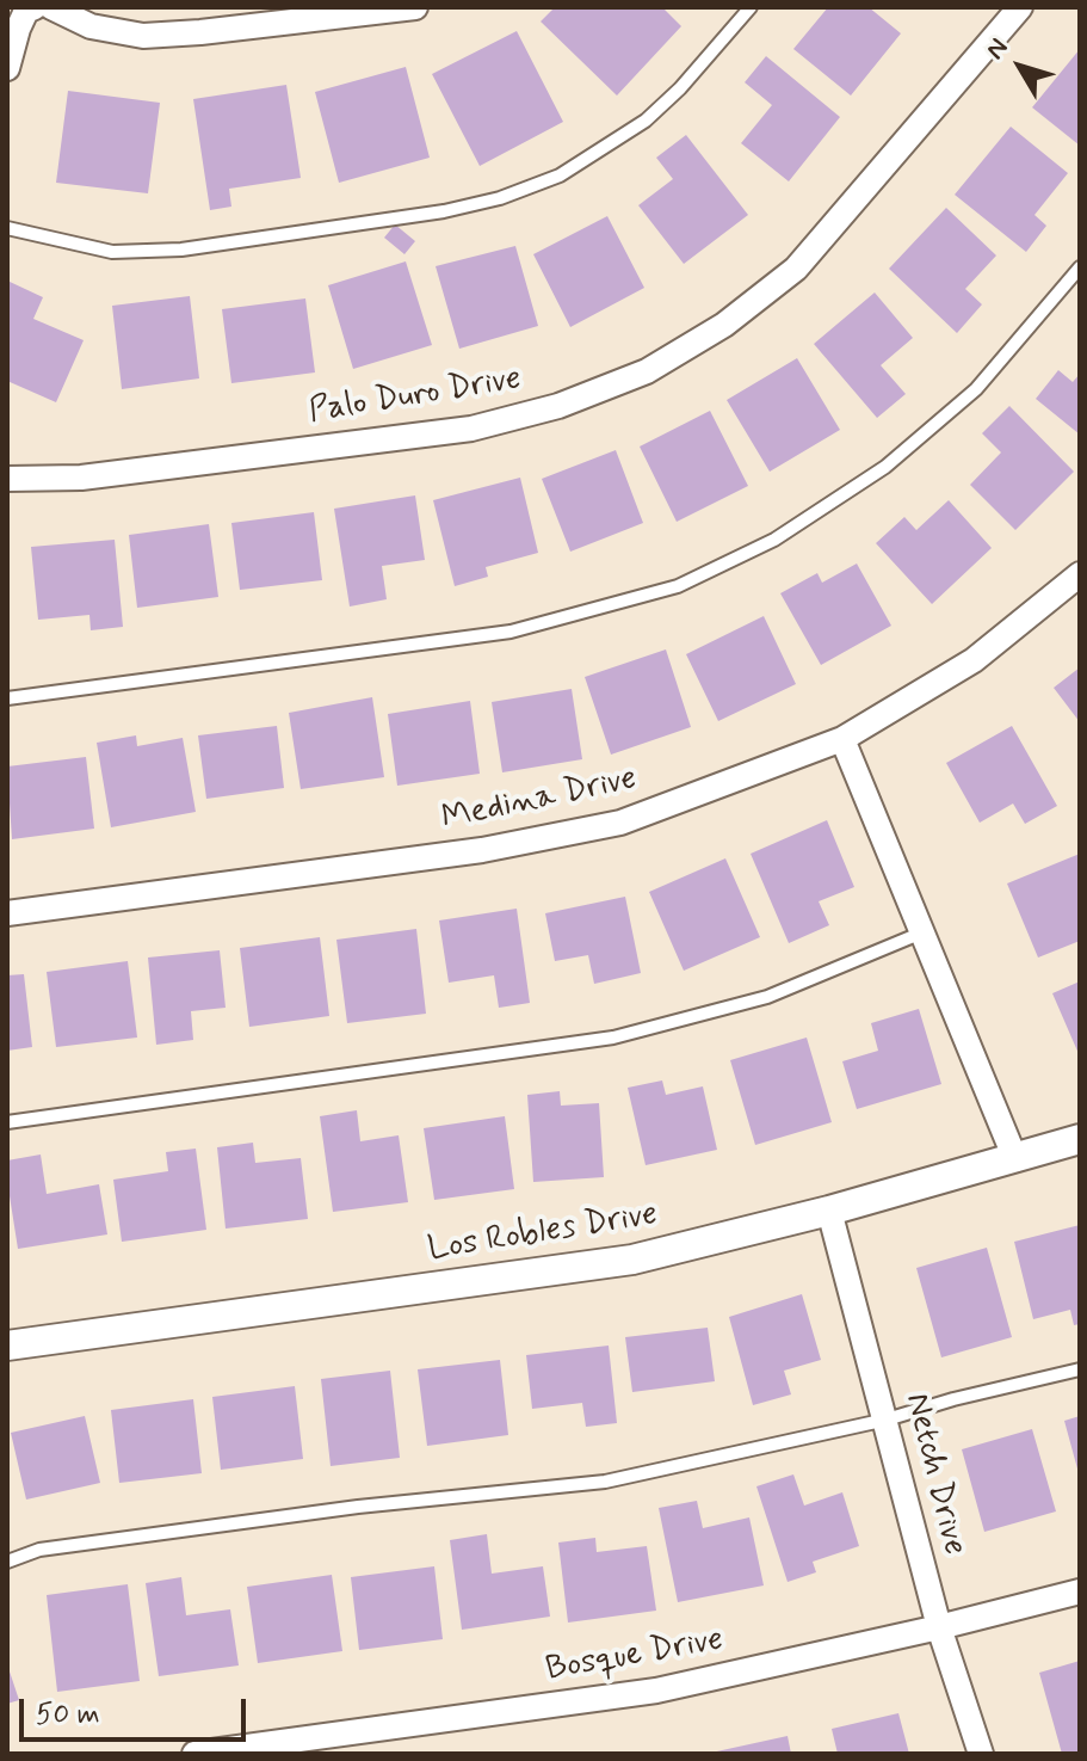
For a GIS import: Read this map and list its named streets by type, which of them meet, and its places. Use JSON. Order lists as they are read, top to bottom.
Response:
{
  "streets": {
    "street": [
      "Palo Duro Drive",
      "Medina Drive",
      "Los Robles Drive",
      "Netch Drive",
      "Bosque Drive"
    ]
  },
  "crossings": [
    ["Los Robles Drive", "Netch Drive"],
    ["Netch Drive", "Bosque Drive"]
  ],
  "scale_bar": "50 m",
  "north": "top left"
}
